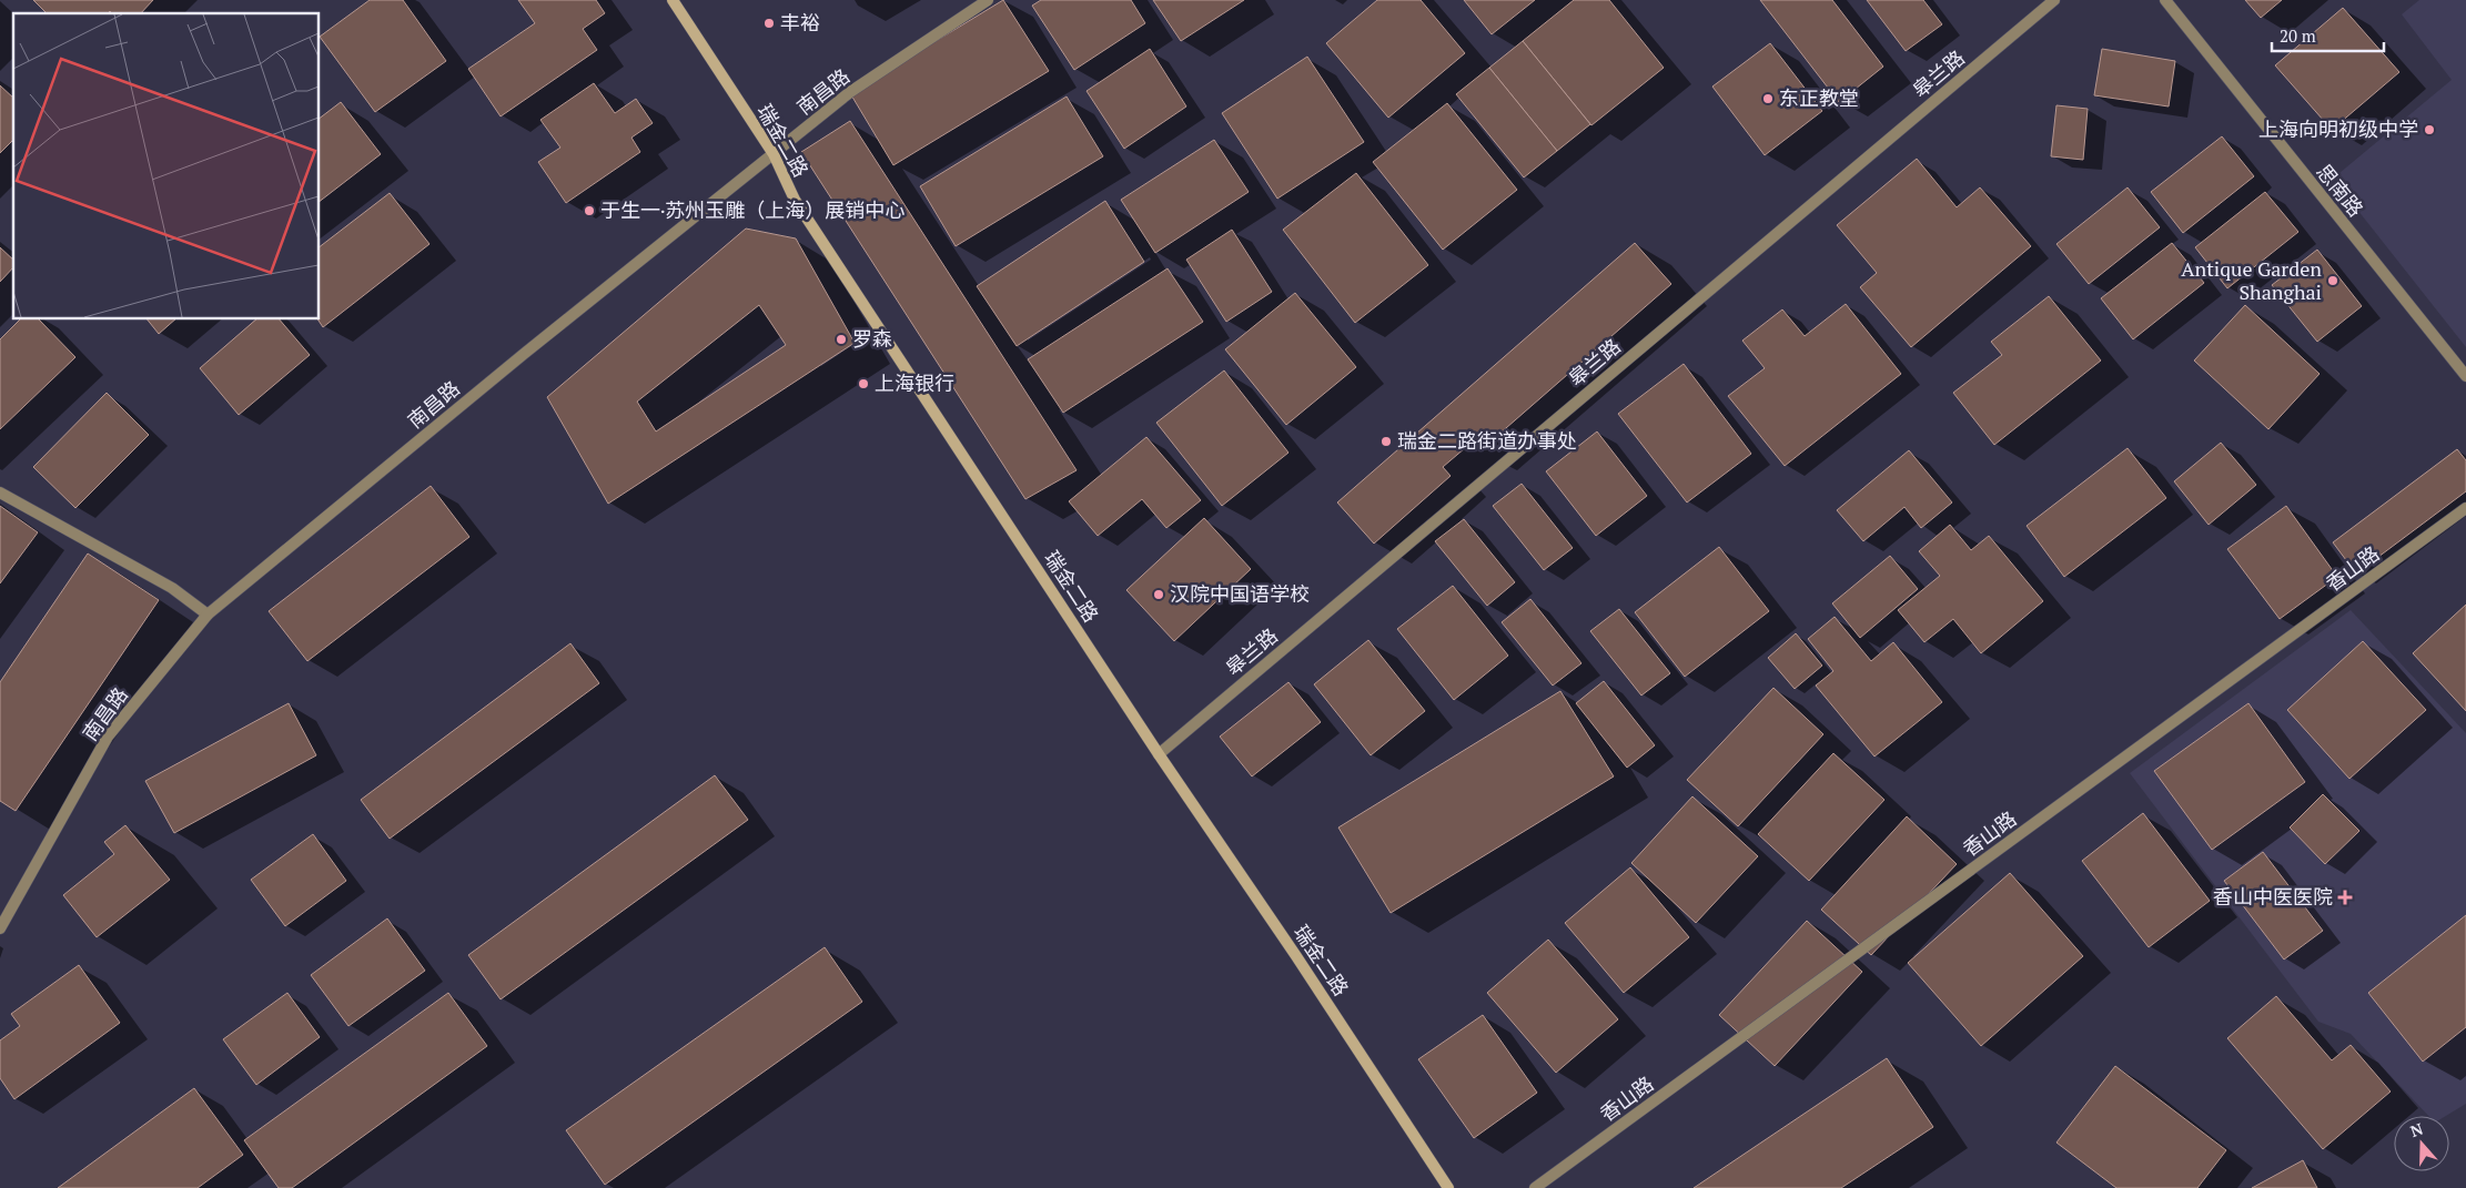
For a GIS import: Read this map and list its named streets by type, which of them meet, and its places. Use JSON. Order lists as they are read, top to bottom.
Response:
{
  "streets": {
    "main road": ["瑞金二路"],
    "street": [
      "皋兰路",
      "南昌路",
      "思南路",
      "香山路"
    ]
  },
  "crossings": [
    ["皋兰路", "瑞金二路"],
    ["南昌路", "瑞金二路"]
  ],
  "places": {
    "other": [
      "丰裕",
      "东正教堂",
      "上海向明初级中学",
      "于生一·苏州玉雕（上海）展销中心",
      "Antique Garden Shanghai",
      "罗森",
      "上海银行",
      "瑞金二路街道办事处",
      "汉院中国语学校"
    ],
    "health": ["香山中医医院"]
  },
  "scale_bar": "20 m",
  "north": "top"
}
